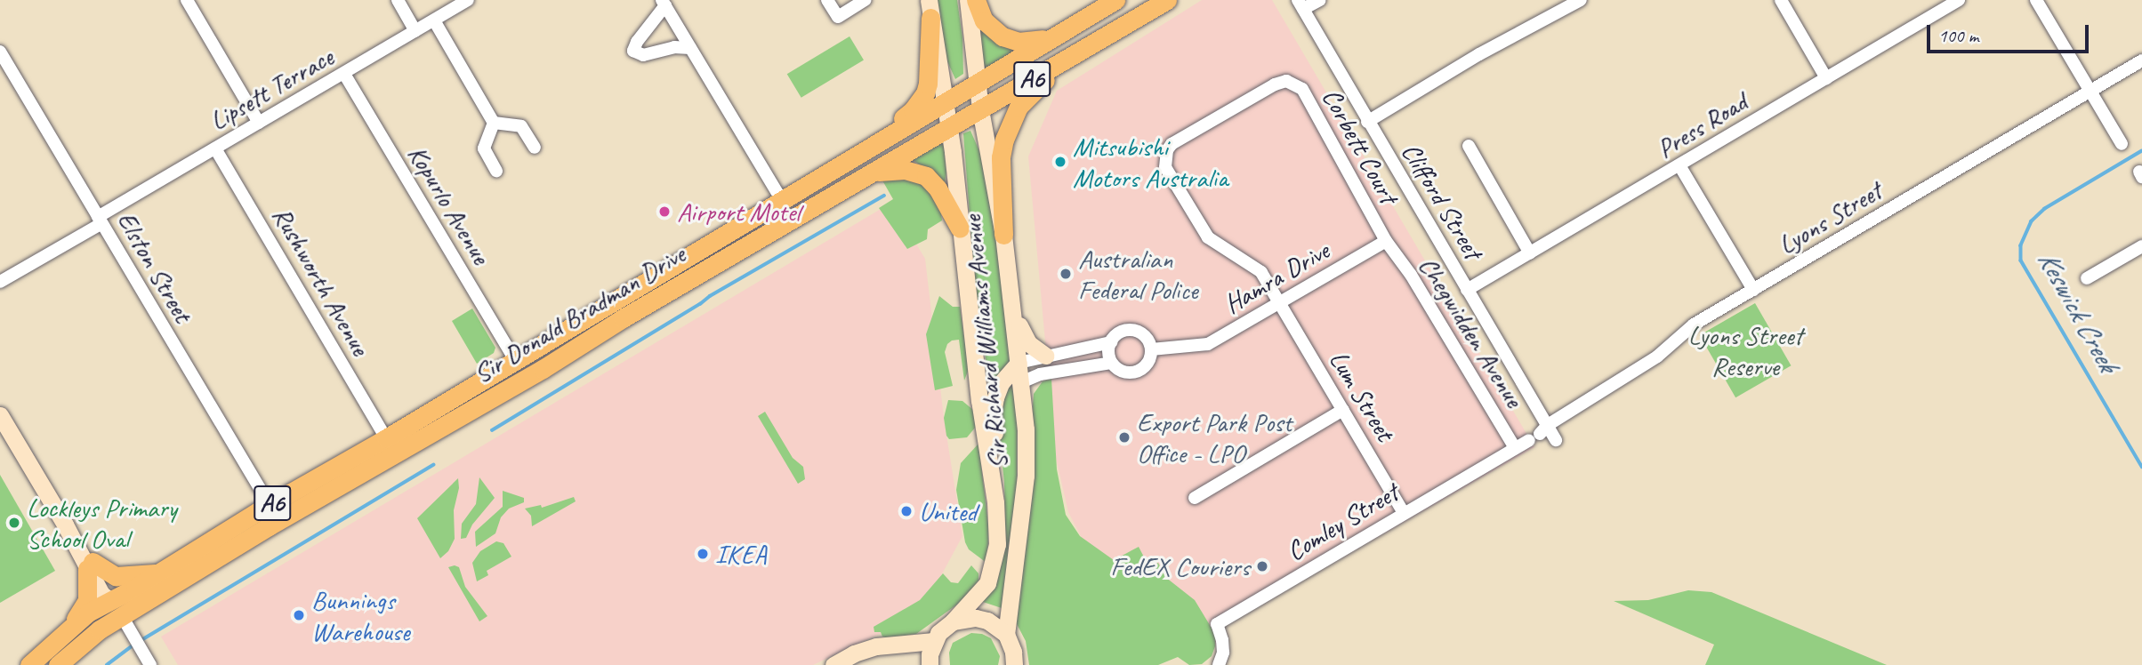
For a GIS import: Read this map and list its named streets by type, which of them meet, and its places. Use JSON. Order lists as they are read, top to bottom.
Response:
{
  "streets": {
    "main road": ["A6", "Sir Donald Bradman Drive", "Sir Richard Williams Avenue"],
    "street": [
      "Lipsett Terrace",
      "Press Road",
      "Corbett Court",
      "Clifford Street",
      "Kopurlo Avenue",
      "Lyons Street",
      "Elston Street",
      "Hamra Drive",
      "Rushworth Avenue",
      "Chegwidden Avenue",
      "Lum Street",
      "Comley Street"
    ]
  },
  "crossings": [
    ["Lipsett Terrace", "Kopurlo Avenue"],
    ["Lipsett Terrace", "Elston Street"],
    ["Lipsett Terrace", "Rushworth Avenue"],
    ["Press Road", "Clifford Street"],
    ["Corbett Court", "Hamra Drive"],
    ["Corbett Court", "Chegwidden Avenue"],
    ["Corbett Court", "Lum Street"],
    ["Clifford Street", "Lyons Street"],
    ["Clifford Street", "Comley Street"],
    ["Kopurlo Avenue", "Sir Donald Bradman Drive"],
    ["Lyons Street", "Comley Street"],
    ["Elston Street", "Sir Donald Bradman Drive"],
    ["Hamra Drive", "Chegwidden Avenue"],
    ["Hamra Drive", "Lum Street"],
    ["Rushworth Avenue", "Sir Donald Bradman Drive"],
    ["Sir Donald Bradman Drive", "Sir Richard Williams Avenue"],
    ["Chegwidden Avenue", "Comley Street"],
    ["Lum Street", "Comley Street"]
  ],
  "water": ["Keswick Creek"],
  "parks": ["Lyons Street Reserve"],
  "places": [
    "Mitsubishi Motors Australia",
    "Airport Motel",
    "Australian Federal Police",
    "Export Park Post Office - LPO",
    "United",
    "Lockleys Primary School Oval",
    "IKEA",
    "FedEX Couriers",
    "Bunnings Warehouse"
  ],
  "scale_bar": "100 m"
}
